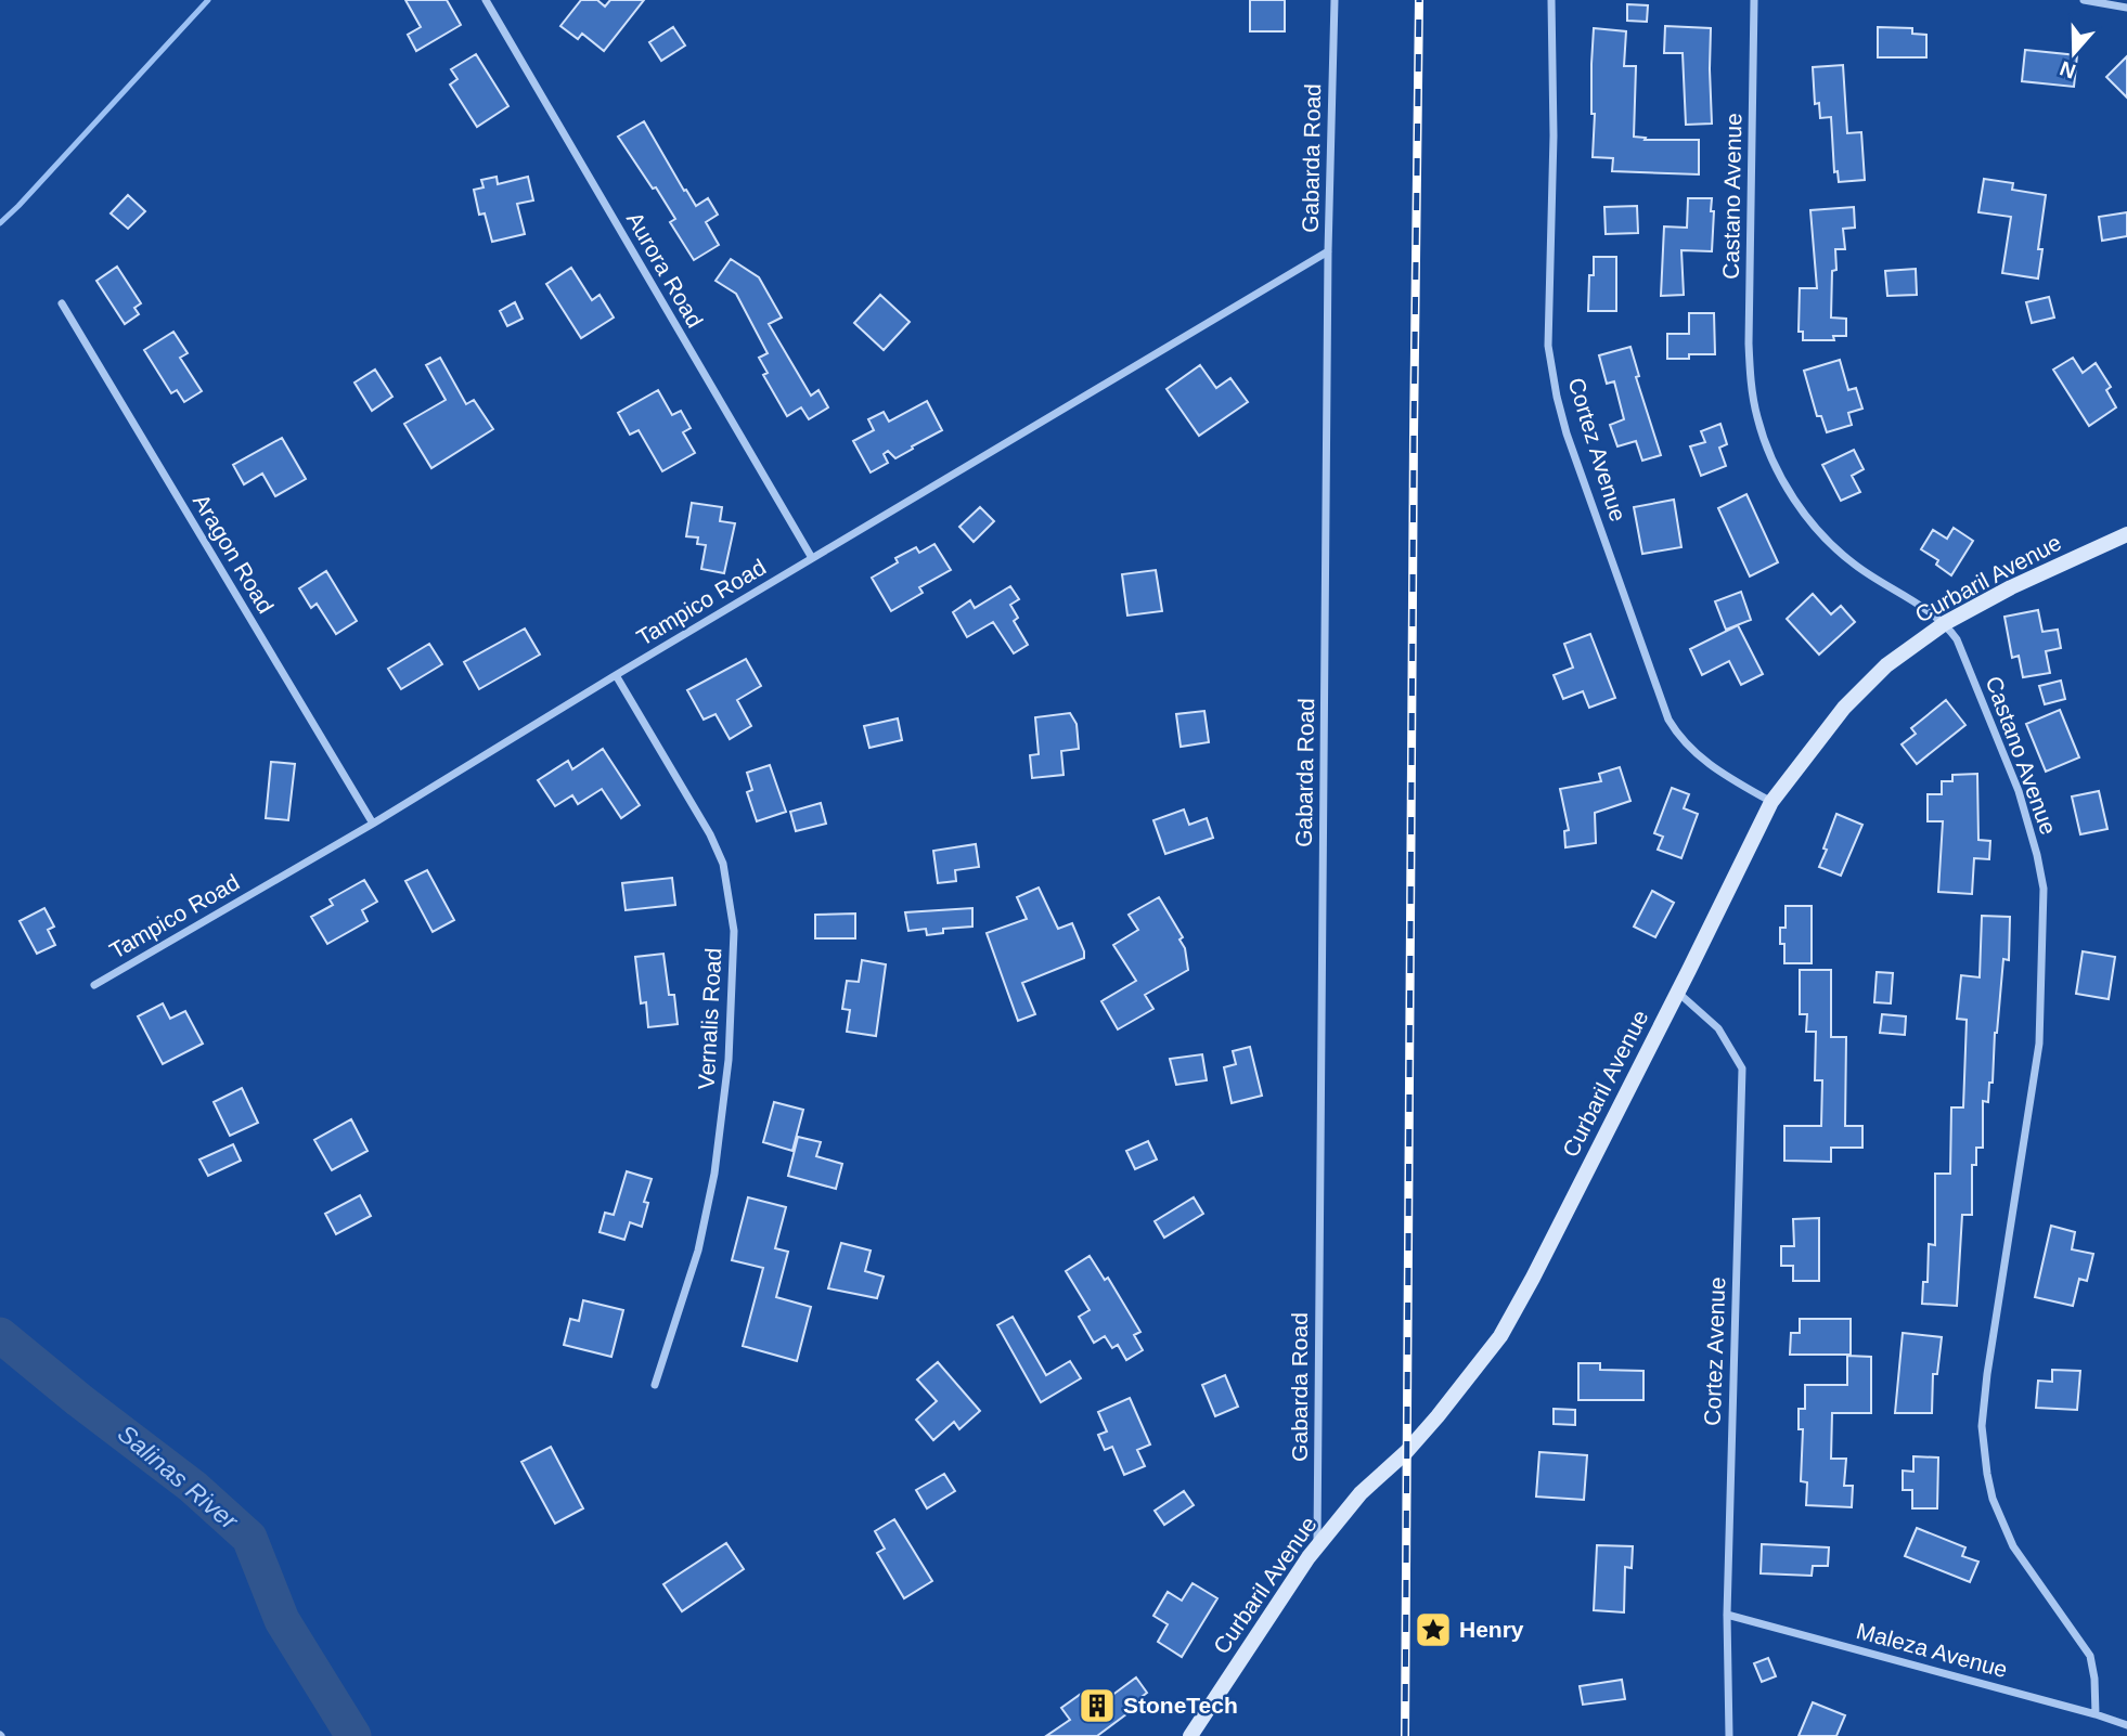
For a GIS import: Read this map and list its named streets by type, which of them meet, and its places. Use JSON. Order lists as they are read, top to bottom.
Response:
{
  "streets": {
    "street": [
      "Gabarda Road",
      "Castano Avenue",
      "Aurora Road",
      "Cortez Avenue",
      "Aragon Road",
      "Curbaril Avenue",
      "Tampico Road",
      "Vernalis Road",
      "Maleza Avenue"
    ]
  },
  "crossings": [
    ["Gabarda Road", "Curbaril Avenue"],
    ["Gabarda Road", "Tampico Road"],
    ["Castano Avenue", "Curbaril Avenue"],
    ["Castano Avenue", "Maleza Avenue"],
    ["Aurora Road", "Tampico Road"],
    ["Cortez Avenue", "Curbaril Avenue"],
    ["Cortez Avenue", "Maleza Avenue"],
    ["Aragon Road", "Tampico Road"],
    ["Tampico Road", "Vernalis Road"]
  ],
  "water": ["Salinas River"],
  "places": {
    "place": ["Henry"],
    "building": ["StoneTech"]
  },
  "north": "bottom"
}
